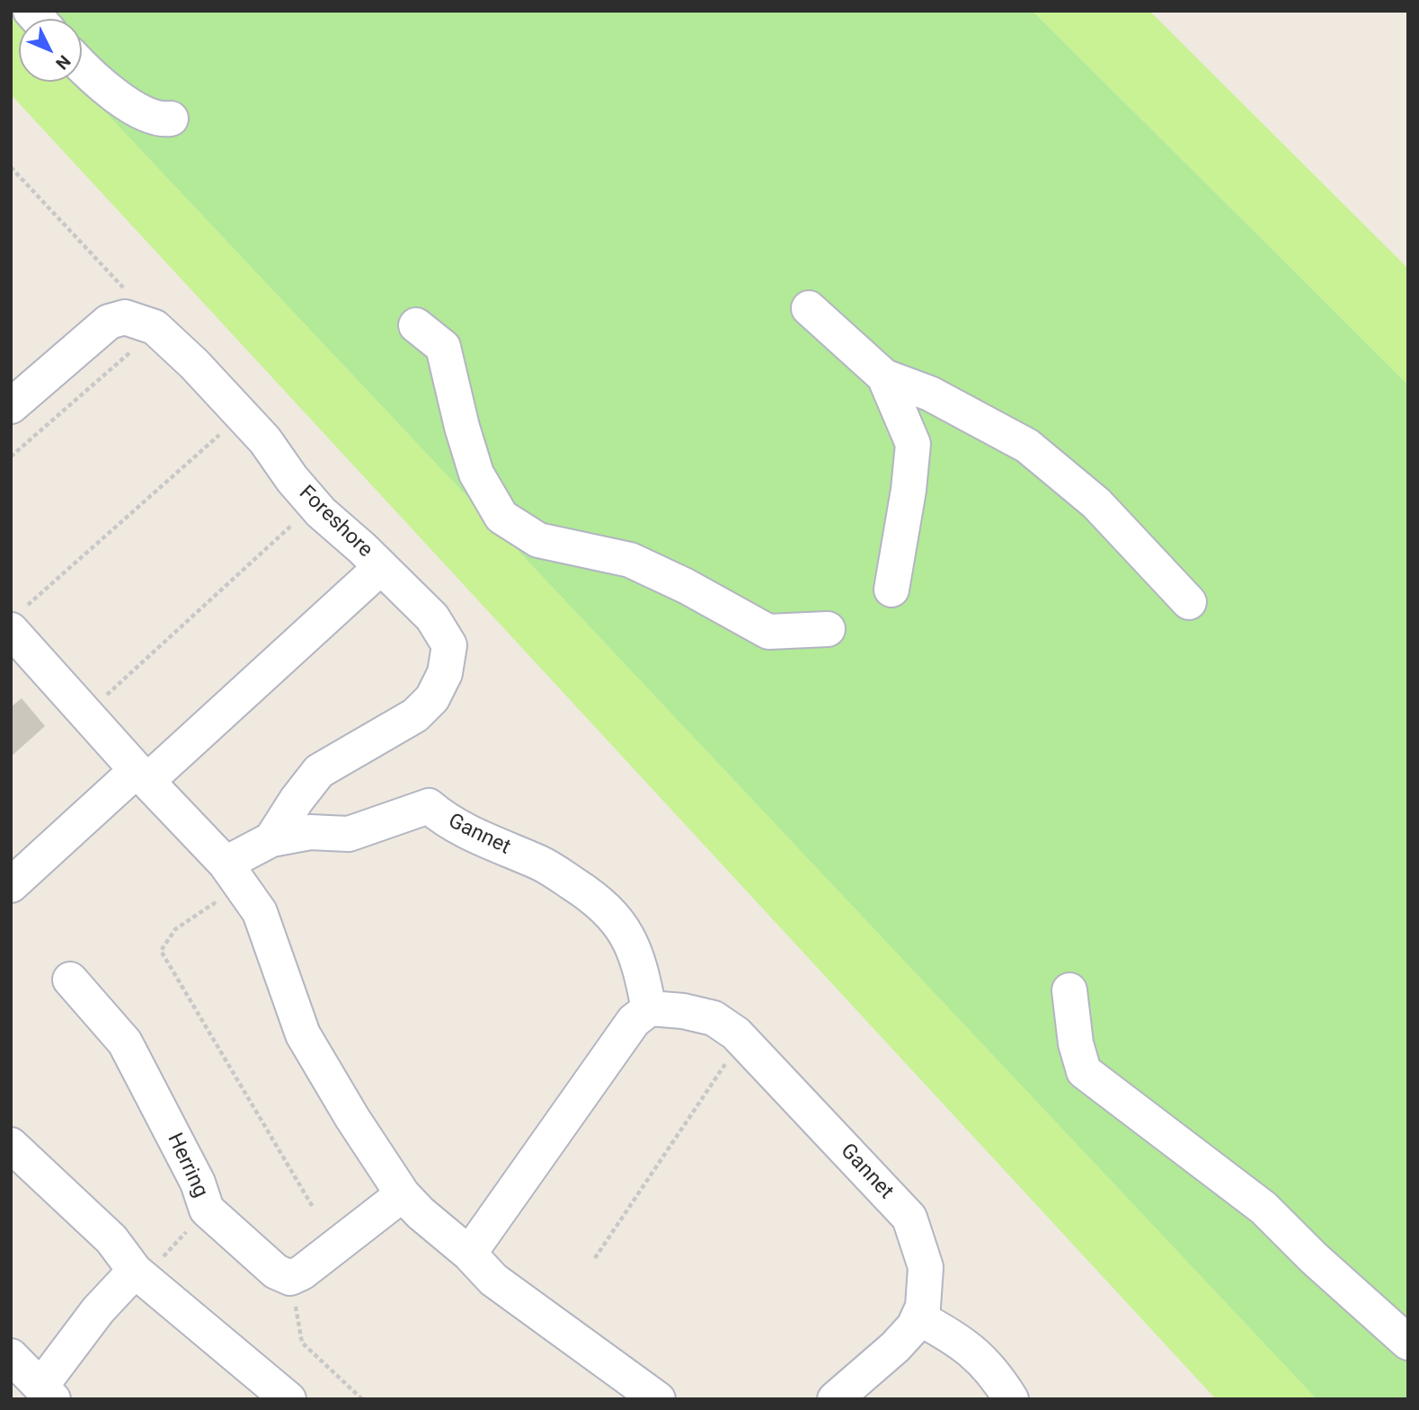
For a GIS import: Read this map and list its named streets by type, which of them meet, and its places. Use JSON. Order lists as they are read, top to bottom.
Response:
{
  "streets": {
    "lane": ["Foreshore", "Gannet", "Herring"]
  },
  "crossings": [
    ["Foreshore", "Gannet"]
  ],
  "north": "bottom right"
}
